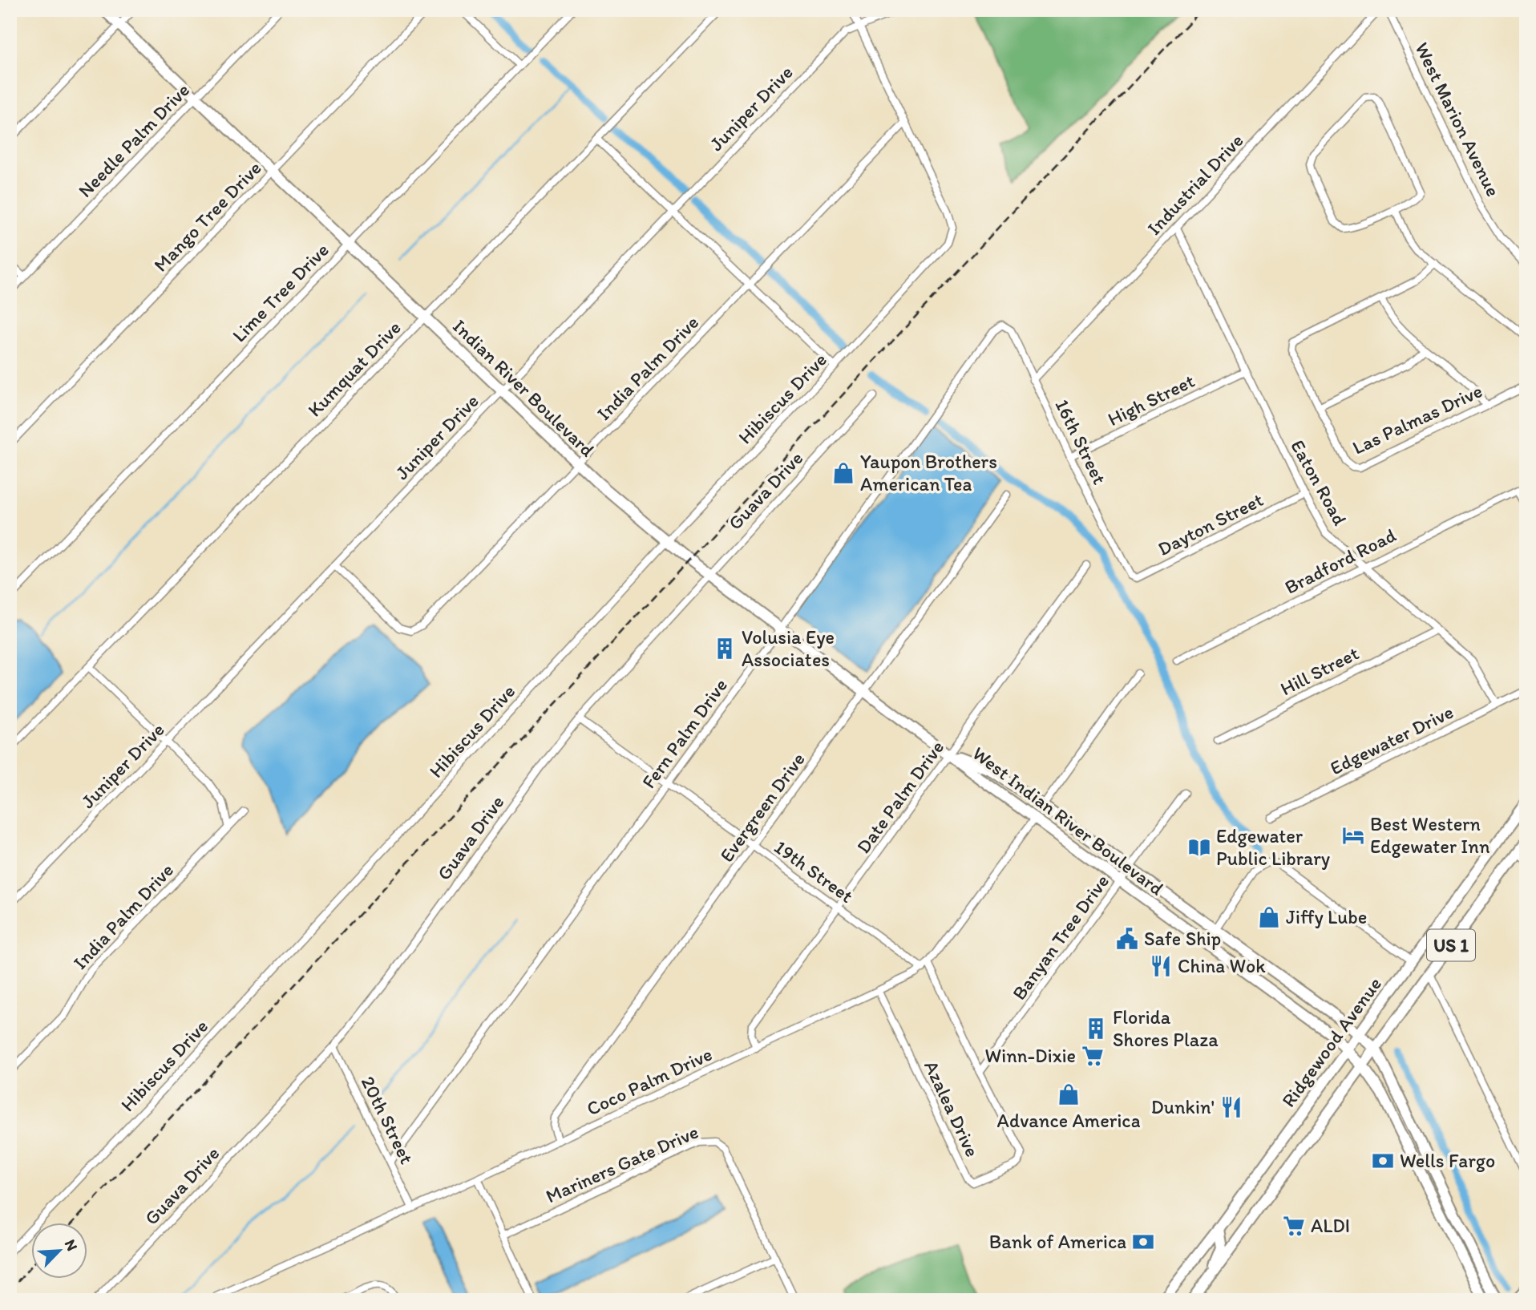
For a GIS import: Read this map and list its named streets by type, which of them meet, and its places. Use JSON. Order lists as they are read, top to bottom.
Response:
{
  "streets": {
    "main road": [
      "Indian River Boulevard",
      "West Indian River Boulevard",
      "US 1",
      "Ridgewood Avenue"
    ],
    "street": [
      "Juniper Drive",
      "West Marion Avenue",
      "Needle Palm Drive",
      "Industrial Drive",
      "Mango Tree Drive",
      "Lime Tree Drive",
      "India Palm Drive",
      "Kumquat Drive",
      "Hibiscus Drive",
      "High Street",
      "Las Palmas Drive",
      "16th Street",
      "Eaton Road",
      "Guava Drive",
      "Dayton Street",
      "Bradford Road",
      "Hill Street",
      "Fern Palm Drive",
      "Edgewater Drive",
      "Date Palm Drive",
      "Evergreen Drive",
      "19th Street",
      "Banyan Tree Drive",
      "Coco Palm Drive",
      "Azalea Drive",
      "20th Street",
      "Mariners Gate Drive"
    ]
  },
  "crossings": [
    ["Juniper Drive", "India Palm Drive"],
    ["Juniper Drive", "Indian River Boulevard"],
    ["Needle Palm Drive", "Indian River Boulevard"],
    ["Industrial Drive", "16th Street"],
    ["Industrial Drive", "Eaton Road"],
    ["Mango Tree Drive", "Indian River Boulevard"],
    ["Lime Tree Drive", "Indian River Boulevard"],
    ["India Palm Drive", "Indian River Boulevard"],
    ["India Palm Drive", "Hibiscus Drive"],
    ["Kumquat Drive", "Indian River Boulevard"],
    ["Indian River Boulevard", "Hibiscus Drive"],
    ["Indian River Boulevard", "Guava Drive"],
    ["Indian River Boulevard", "Fern Palm Drive"],
    ["Indian River Boulevard", "Date Palm Drive"],
    ["Indian River Boulevard", "Evergreen Drive"],
    ["Indian River Boulevard", "West Indian River Boulevard"],
    ["High Street", "16th Street"],
    ["High Street", "Eaton Road"],
    ["16th Street", "Dayton Street"],
    ["16th Street", "Fern Palm Drive"],
    ["Eaton Road", "Dayton Street"],
    ["Eaton Road", "Bradford Road"],
    ["Eaton Road", "Hill Street"],
    ["Eaton Road", "Edgewater Drive"],
    ["Guava Drive", "19th Street"],
    ["Guava Drive", "20th Street"],
    ["Fern Palm Drive", "19th Street"],
    ["Fern Palm Drive", "20th Street"],
    ["Date Palm Drive", "West Indian River Boulevard"],
    ["Date Palm Drive", "19th Street"],
    ["Date Palm Drive", "Coco Palm Drive"],
    ["Evergreen Drive", "19th Street"],
    ["Evergreen Drive", "Coco Palm Drive"],
    ["West Indian River Boulevard", "Banyan Tree Drive"],
    ["West Indian River Boulevard", "Ridgewood Avenue"],
    ["West Indian River Boulevard", "Coco Palm Drive"],
    ["19th Street", "Banyan Tree Drive"],
    ["19th Street", "Coco Palm Drive"],
    ["19th Street", "Azalea Drive"],
    ["Coco Palm Drive", "Azalea Drive"],
    ["Coco Palm Drive", "20th Street"]
  ],
  "places": {
    "shop": ["Yaupon Brothers American Tea", "Jiffy Lube", "Advance America"],
    "building": ["Volusia Eye Associates", "Florida Shores Plaza"],
    "hotel": ["Best Western Edgewater Inn"],
    "library": ["Edgewater Public Library"],
    "public building": ["Safe Ship"],
    "restaurant": ["China Wok", "Dunkin'"],
    "supermarket": ["Winn-Dixie", "ALDI"],
    "bank": ["Wells Fargo", "Bank of America"]
  },
  "north": "top right"
}
